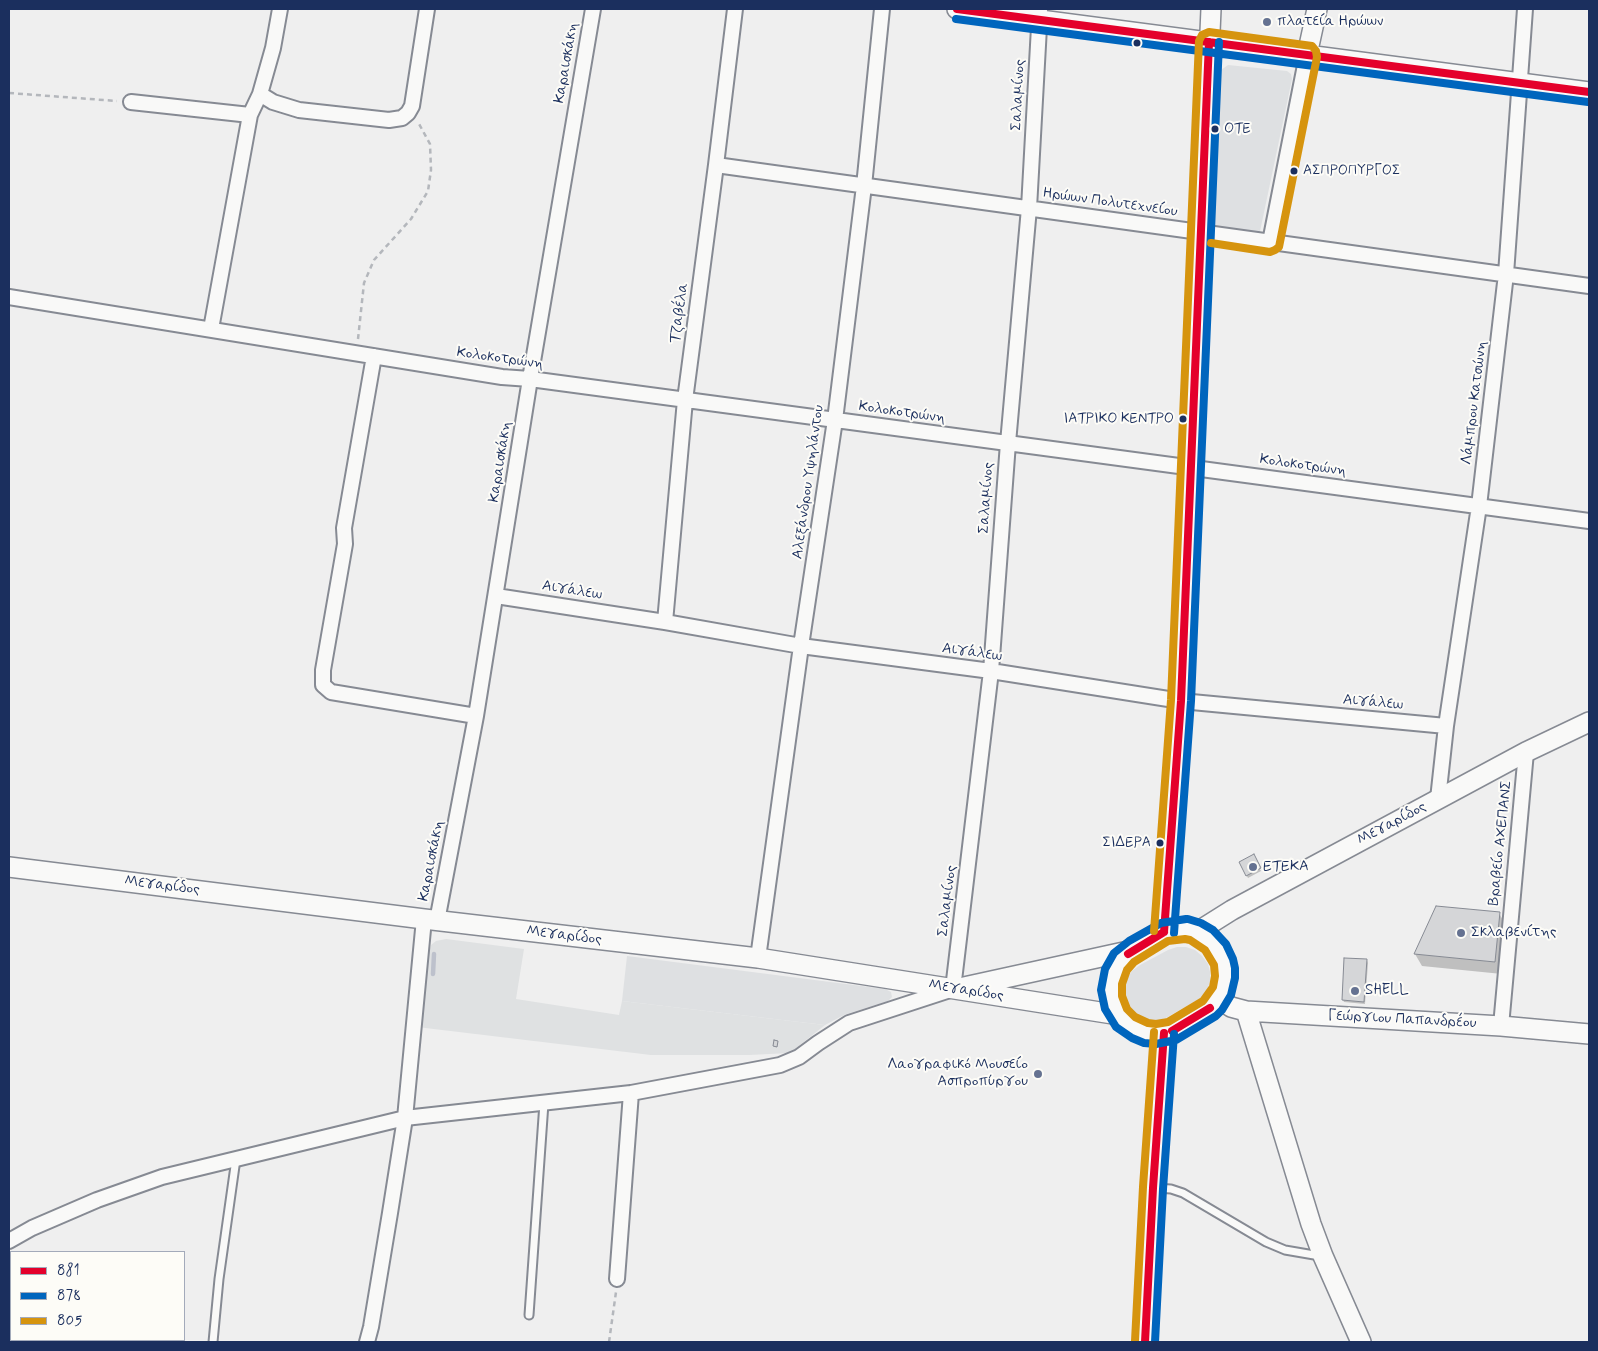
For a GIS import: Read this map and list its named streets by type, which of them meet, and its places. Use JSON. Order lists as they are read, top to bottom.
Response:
{
  "streets": {
    "street": [
      "Καραισκάκη",
      "Σαλαμίνος",
      "Ηρώων Πολυτεχνείου",
      "Τζαβέλα",
      "Κολοκοτρώνη",
      "Λάμπρου Κατσώνη",
      "Αλεξάνδρου Υψηλάντου",
      "Αιγάλεω",
      "Μεγαρίδος",
      "Βραβείο ΑΧΕΠΑΝΣ",
      "Γεώργιου Παπανδρέου"
    ]
  },
  "crossings": [
    ["Καραισκάκη", "Κολοκοτρώνη"],
    ["Καραισκάκη", "Αιγάλεω"],
    ["Καραισκάκη", "Μεγαρίδος"],
    ["Σαλαμίνος", "Ηρώων Πολυτεχνείου"],
    ["Σαλαμίνος", "Κολοκοτρώνη"],
    ["Σαλαμίνος", "Αιγάλεω"],
    ["Σαλαμίνος", "Μεγαρίδος"],
    ["Ηρώων Πολυτεχνείου", "Τζαβέλα"],
    ["Ηρώων Πολυτεχνείου", "Λάμπρου Κατσώνη"],
    ["Ηρώων Πολυτεχνείου", "Αλεξάνδρου Υψηλάντου"],
    ["Τζαβέλα", "Κολοκοτρώνη"],
    ["Τζαβέλα", "Αιγάλεω"],
    ["Κολοκοτρώνη", "Λάμπρου Κατσώνη"],
    ["Κολοκοτρώνη", "Αλεξάνδρου Υψηλάντου"],
    ["Λάμπρου Κατσώνη", "Αιγάλεω"],
    ["Λάμπρου Κατσώνη", "Μεγαρίδος"],
    ["Αλεξάνδρου Υψηλάντου", "Αιγάλεω"],
    ["Αλεξάνδρου Υψηλάντου", "Μεγαρίδος"],
    ["Μεγαρίδος", "Βραβείο ΑΧΕΠΑΝΣ"],
    ["Μεγαρίδος", "Γεώργιου Παπανδρέου"],
    ["Βραβείο ΑΧΕΠΑΝΣ", "Γεώργιου Παπανδρέου"]
  ],
  "places": [
    "πλατεία Ηρώων",
    "ΟΤΕ",
    "ΑΣΠΡΟΠΥΡΓΟΣ",
    "ΙΑΤΡΙΚΟ ΚΕΝΤΡΟ",
    "ΣΙΔΕΡΑ",
    "ΕΤΕΚΑ",
    "Σκλαβενίτης",
    "SHELL",
    "Λαογραφικό Μουσείο Ασπροπύργου"
  ],
  "lines": ["transit line 881", "transit line 878", "transit line 805"],
  "legend": ["881", "878", "805"]
}
